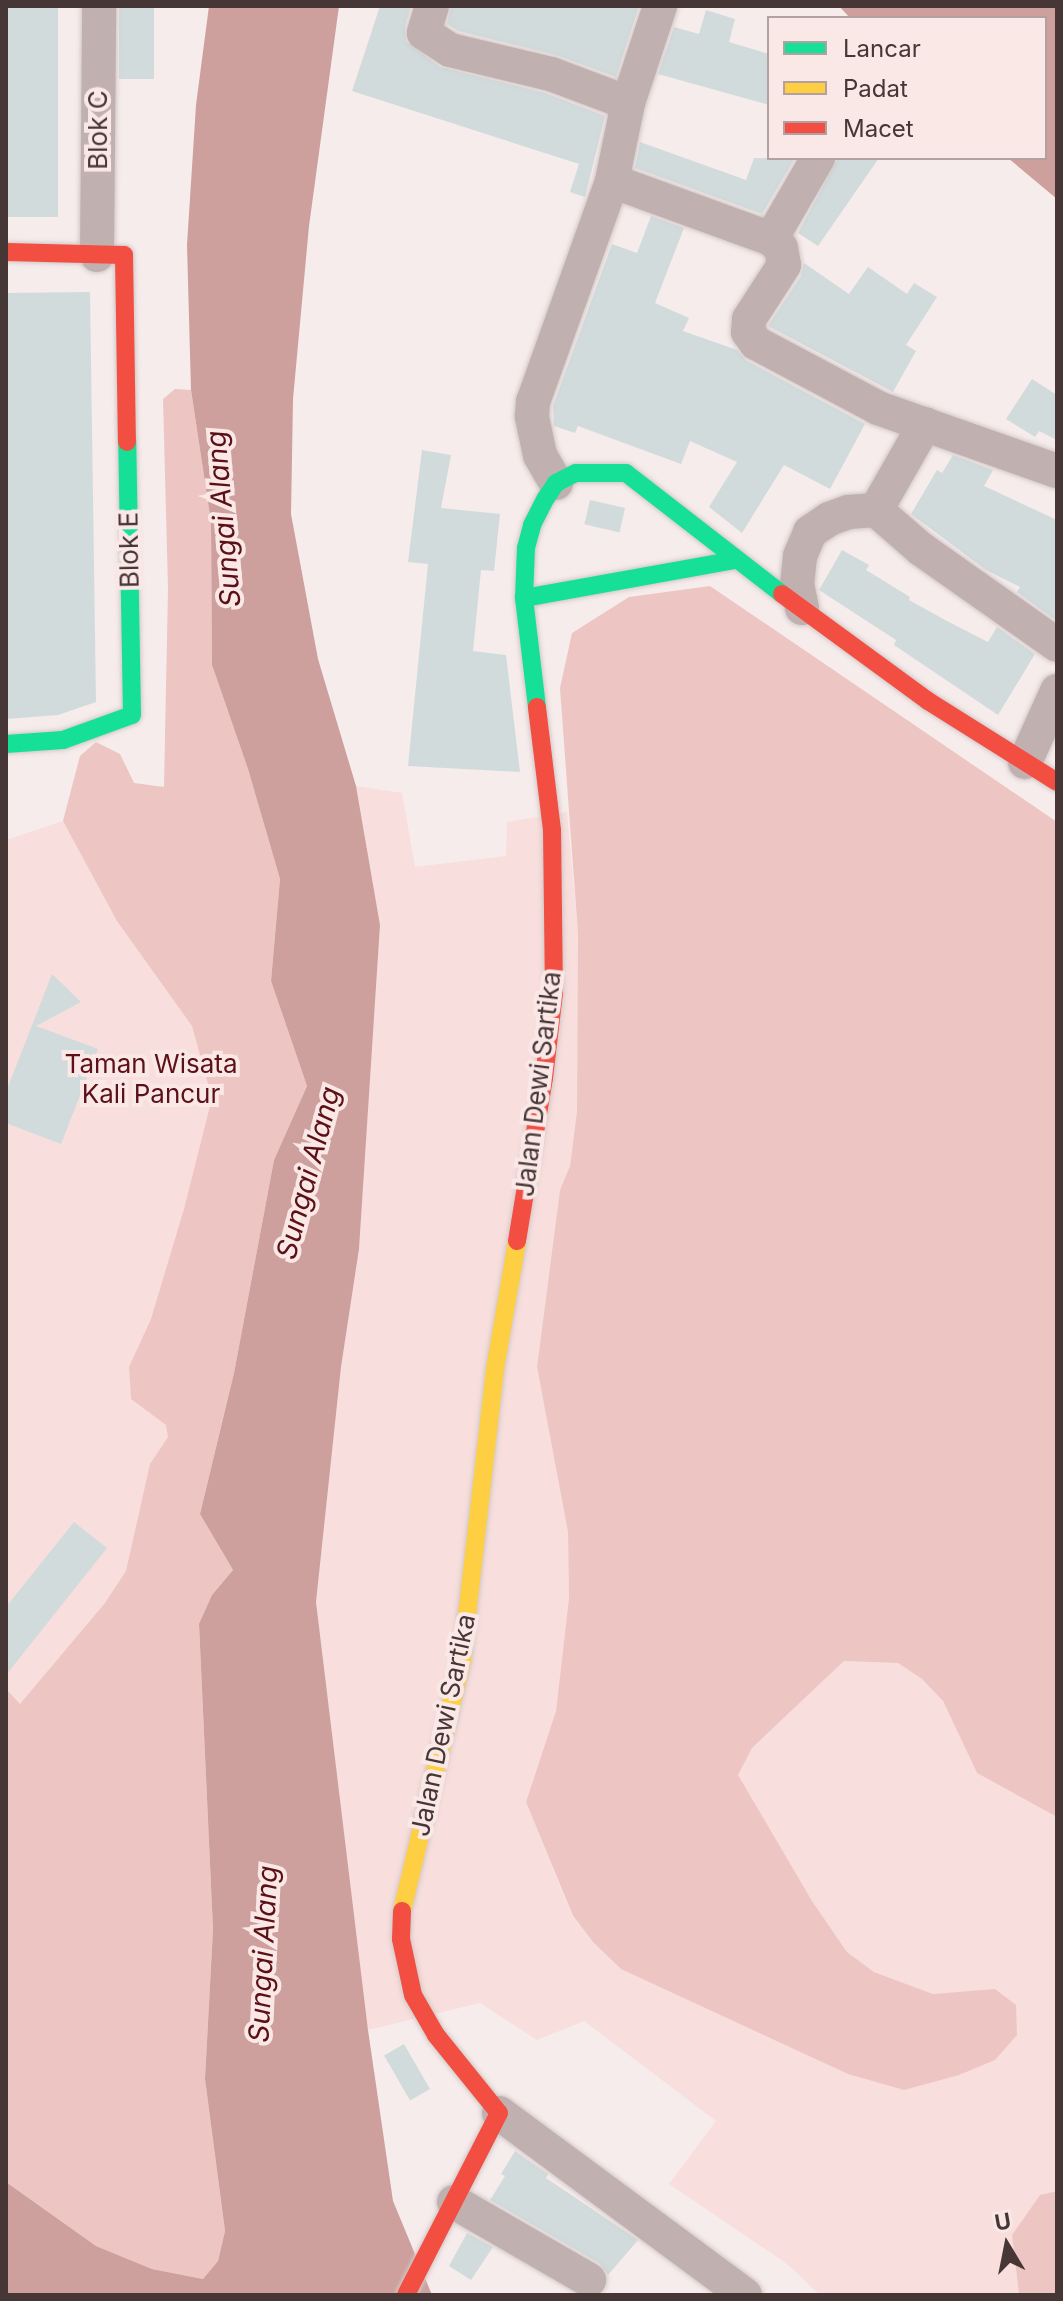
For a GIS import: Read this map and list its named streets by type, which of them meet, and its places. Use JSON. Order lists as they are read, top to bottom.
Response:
{
  "streets": {
    "street": ["Blok C", "Blok E", "Jalan Dewi Sartika"]
  },
  "crossings": [
    ["Blok C", "Blok E"]
  ],
  "water": ["Sungai Alang"],
  "parks": ["Taman Wisata Kali Pancur"],
  "legend": ["Lancar", "Padat", "Macet"],
  "north": "top"
}
